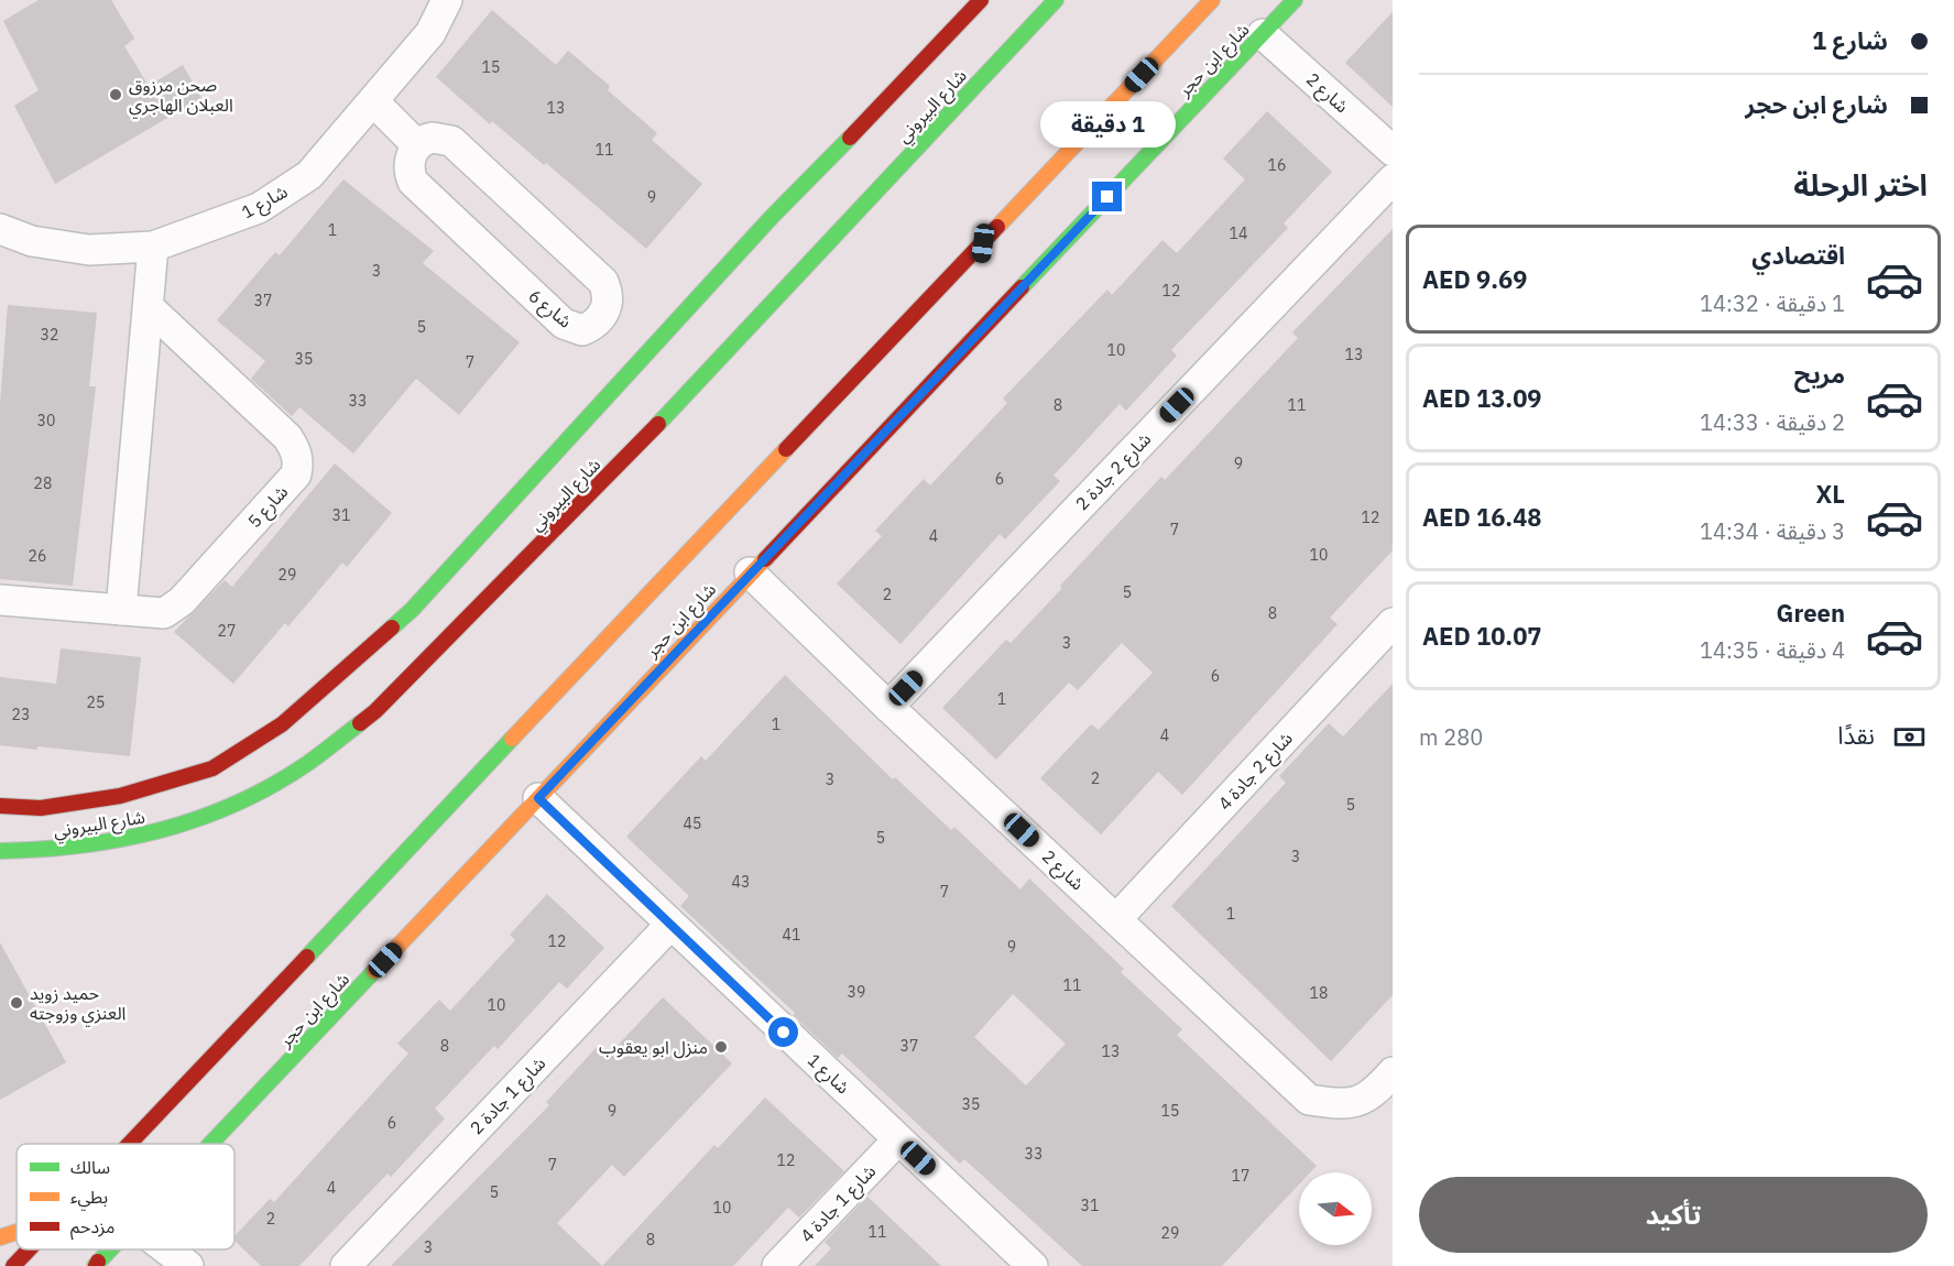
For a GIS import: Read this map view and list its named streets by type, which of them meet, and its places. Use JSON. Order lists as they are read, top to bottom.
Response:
{
  "streets": {
    "main road": ["شارع ابن حجر", "شارع البيروني"],
    "street": [
      "شارع 2",
      "شارع 1",
      "شارع 6",
      "شارع 2 جادة 2",
      "شارع 5",
      "شارع 2 جادة 4",
      "شارع 1 جادة 2",
      "شارع 1 جادة 4"
    ]
  },
  "crossings": [
    ["شارع ابن حجر", "شارع 2"],
    ["شارع ابن حجر", "شارع 1"],
    ["شارع 2", "شارع 2 جادة 2"],
    ["شارع 2", "شارع 2 جادة 4"],
    ["شارع 1", "شارع 1 جادة 2"],
    ["شارع 1", "شارع 1 جادة 4"]
  ],
  "places": ["صحن مرزوق العبلان الهاجري", "حميد زويد العنزي وزوجته", "منزل ابو يعقوب"],
  "house_numbers": [
    "15",
    "13",
    "11",
    "16",
    "9",
    "1",
    "14",
    "3",
    "12",
    "37",
    "5",
    "32",
    "10",
    "13",
    "35",
    "7",
    "33",
    "8",
    "11",
    "30",
    "9",
    "6",
    "28",
    "31",
    "12",
    "7",
    "4",
    "10",
    "26",
    "29",
    "5",
    "2",
    "8",
    "27",
    "3",
    "6",
    "1",
    "25",
    "23",
    "1",
    "4",
    "2",
    "3",
    "5",
    "45",
    "5",
    "3",
    "43",
    "7",
    "1",
    "41",
    "12",
    "9",
    "11",
    "39",
    "18",
    "10",
    "8",
    "37",
    "13",
    "35",
    "9",
    "15",
    "6",
    "33",
    "12",
    "7",
    "17",
    "4",
    "5",
    "31",
    "10",
    "2",
    "11",
    "29",
    "8",
    "3"
  ],
  "legend": ["سالك", "بطيء", "مزدحم"],
  "north": "right",
  "page": {
    "banner": ["شارع 1", "شارع ابن حجر"],
    "bubble": "1 دقيقة",
    "heading": "اختر الرحلة",
    "list": [
      {
        "name": "اقتصادي",
        "note": "1 دقيقة · 14:32",
        "value": "AED 9.69"
      },
      {
        "name": "مريح",
        "note": "2 دقيقة · 14:33",
        "value": "AED 13.09"
      },
      {
        "name": "XL",
        "note": "3 دقيقة · 14:34",
        "value": "AED 16.48"
      },
      {
        "name": "Green",
        "note": "4 دقيقة · 14:35",
        "value": "AED 10.07"
      }
    ],
    "pay": ["نقدًا", "280 m"],
    "buttons": "تأكيد"
  }
}
